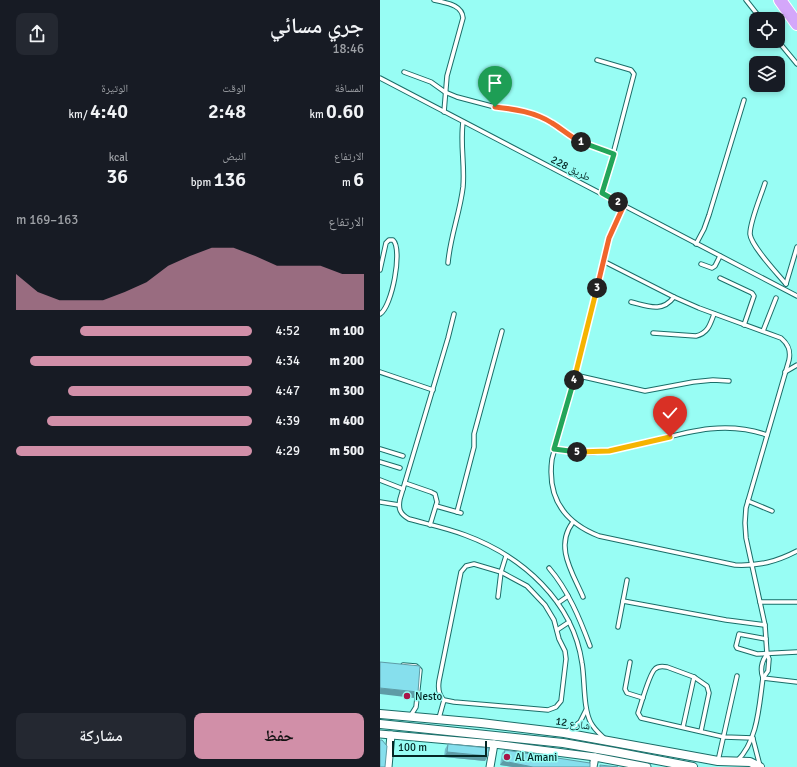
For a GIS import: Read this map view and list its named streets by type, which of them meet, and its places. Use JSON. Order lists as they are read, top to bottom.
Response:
{
  "streets": {
    "street": ["شارع 12"],
    "lane": ["طريق 228"]
  },
  "places": ["Nesto", "Al Amani"],
  "scale_bar": "100 m",
  "page": {
    "heading": ["جري مسائي", "18:46"],
    "stats": [
      ["المسافة", "0.60 km"],
      ["الوقت", "2:48"],
      ["الوتيرة", "4:40 /km"],
      ["الارتفاع", "6 m"],
      ["النبض", "136 bpm"],
      ["kcal", "36"]
    ],
    "pins": [
      "1",
      "2",
      "3",
      "4",
      "5"
    ],
    "chart": ["الارتفاع", "163–169 m"],
    "list": [
      {
        "name": "100 m",
        "note": "4:52"
      },
      {
        "name": "200 m",
        "note": "4:34"
      },
      {
        "name": "300 m",
        "note": "4:47"
      },
      {
        "name": "400 m",
        "note": "4:39"
      },
      {
        "name": "500 m",
        "note": "4:29"
      }
    ],
    "buttons": ["حفظ", "مشاركة"],
    "scale": "100 m"
  }
}
